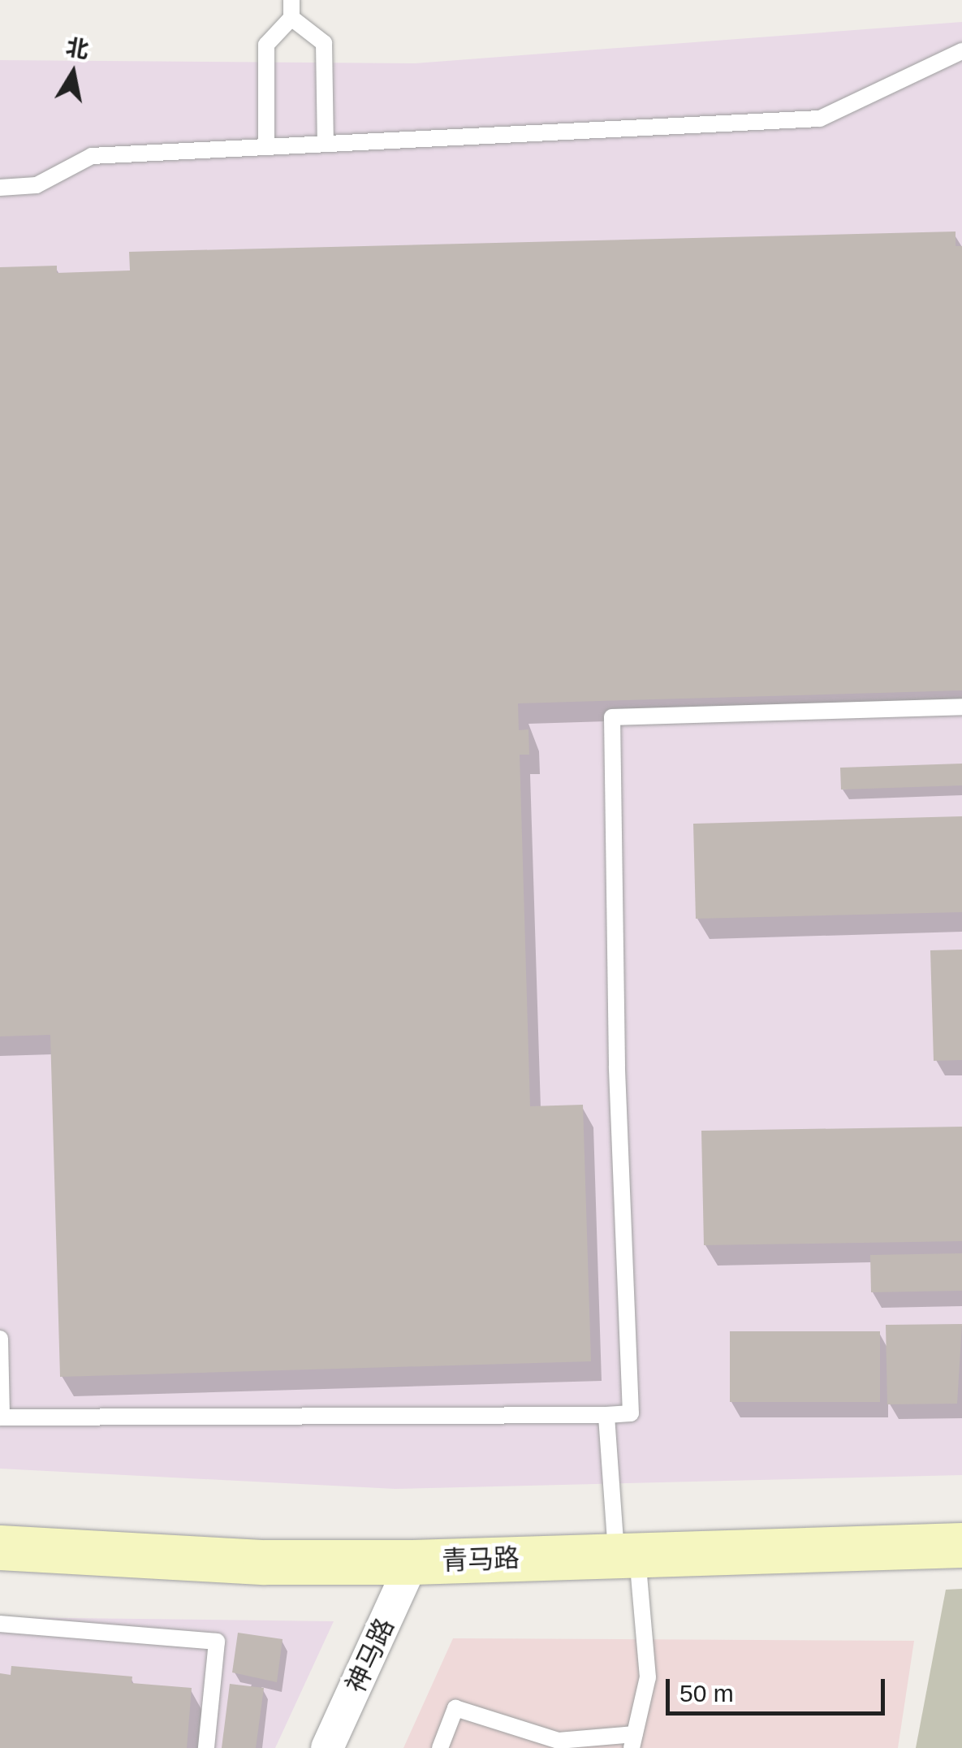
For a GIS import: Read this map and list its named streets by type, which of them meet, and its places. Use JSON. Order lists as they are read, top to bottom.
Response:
{
  "streets": {
    "street": ["青马路", "神马路"]
  },
  "crossings": [
    ["青马路", "神马路"]
  ],
  "scale_bar": "50 m",
  "north": "top"
}
